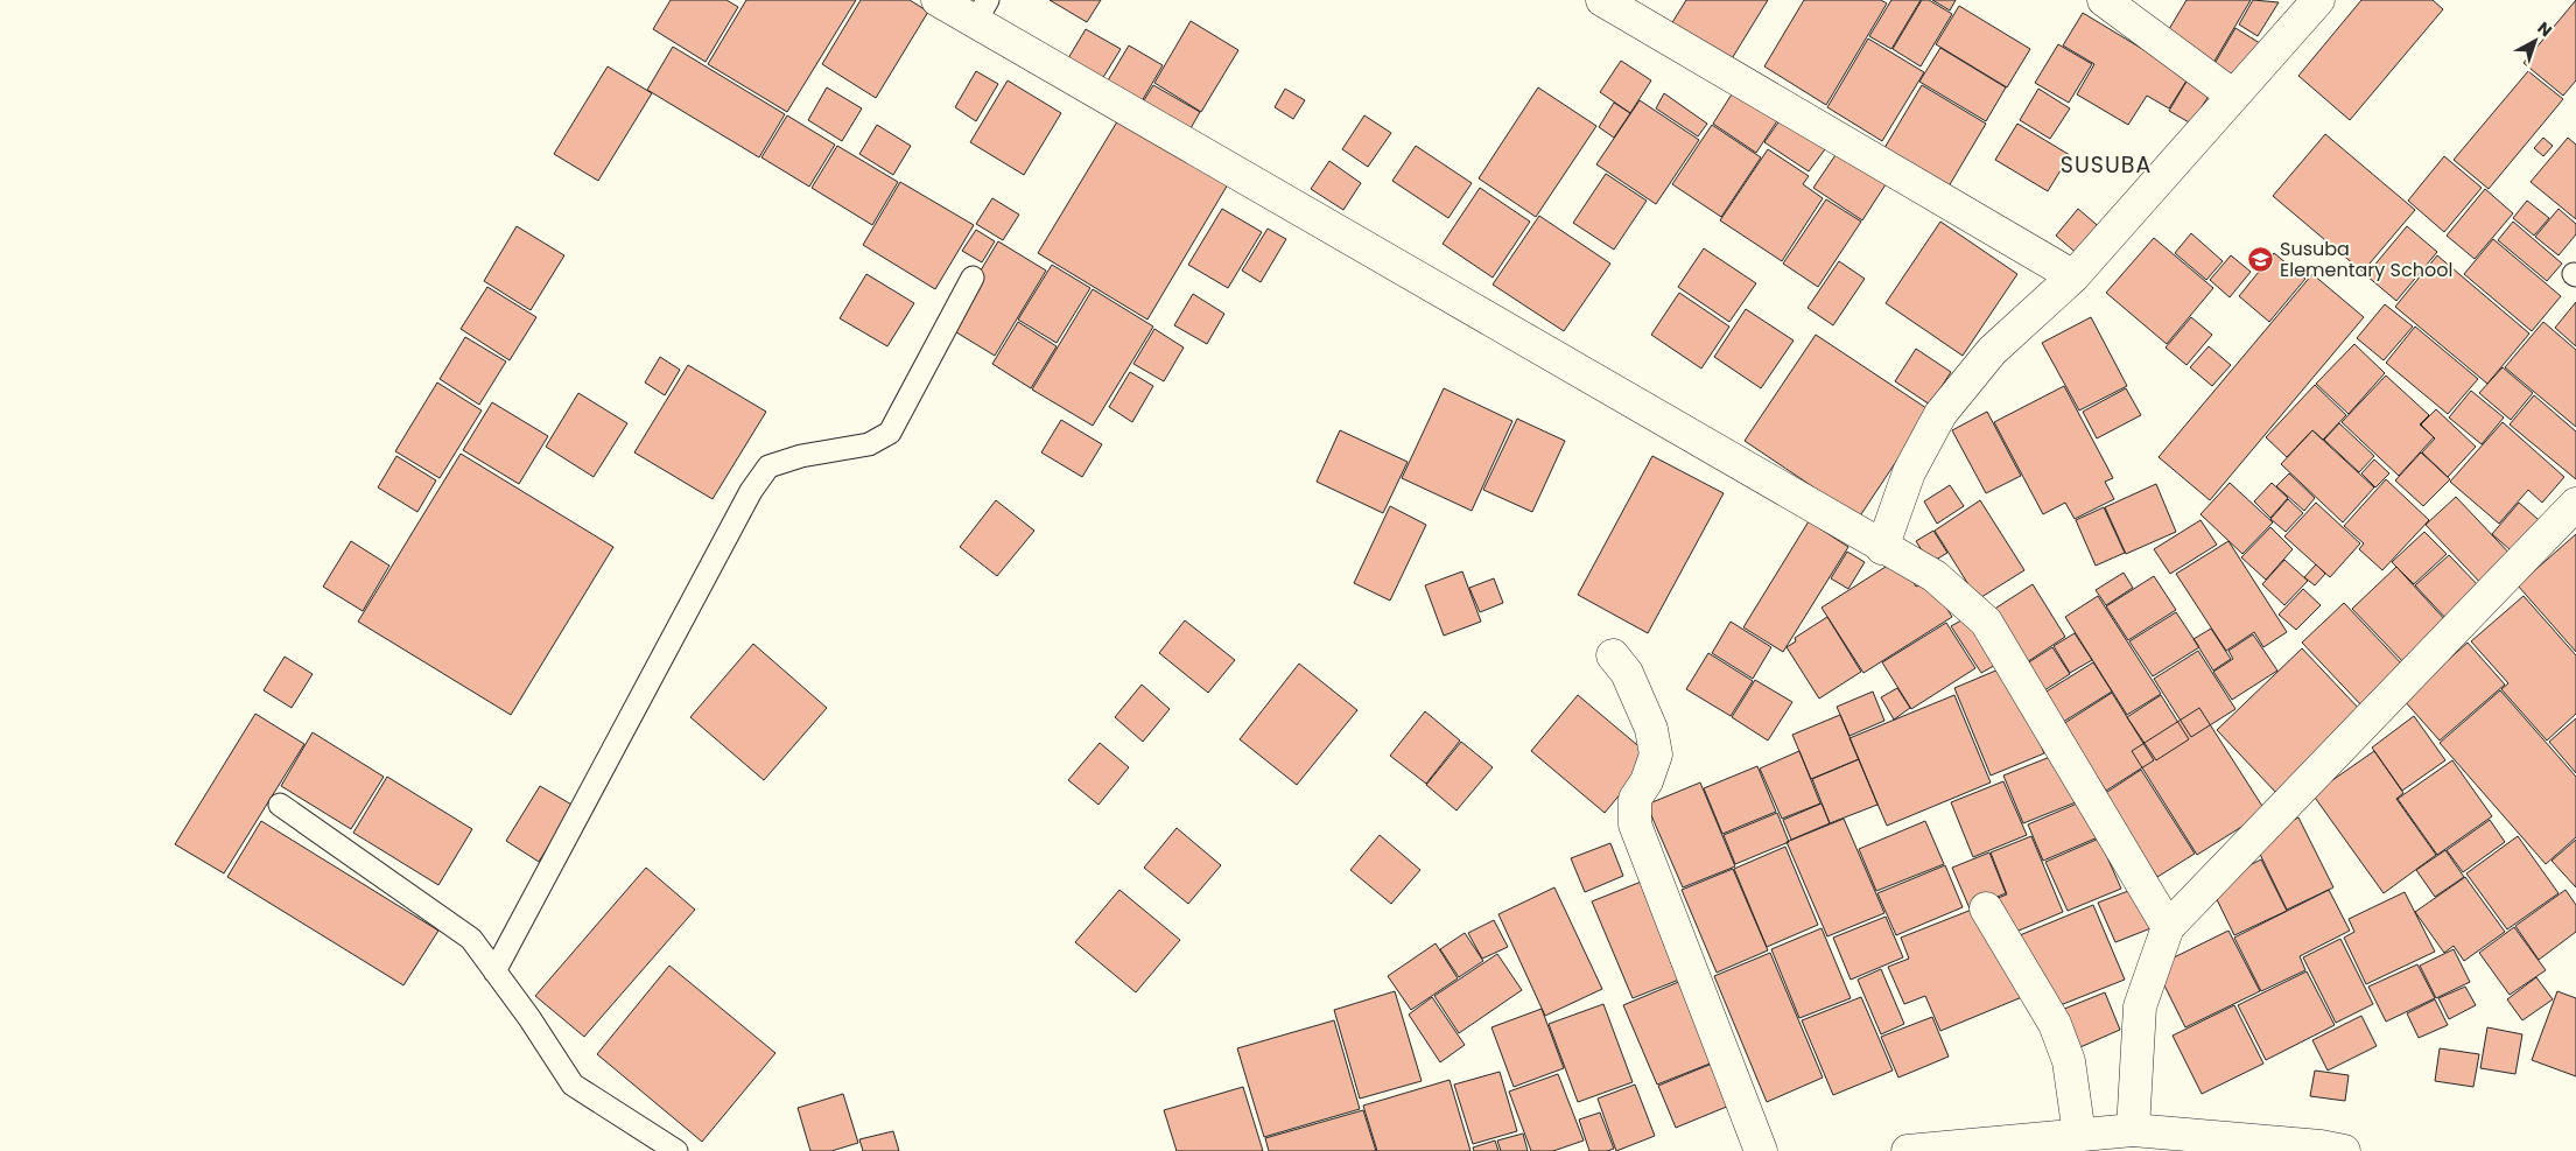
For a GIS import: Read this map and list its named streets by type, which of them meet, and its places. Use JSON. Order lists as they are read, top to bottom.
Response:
{
  "districts": ["SUSUBA"],
  "places": {
    "school or university": ["Susuba Elementary School"]
  },
  "north": "top right"
}
